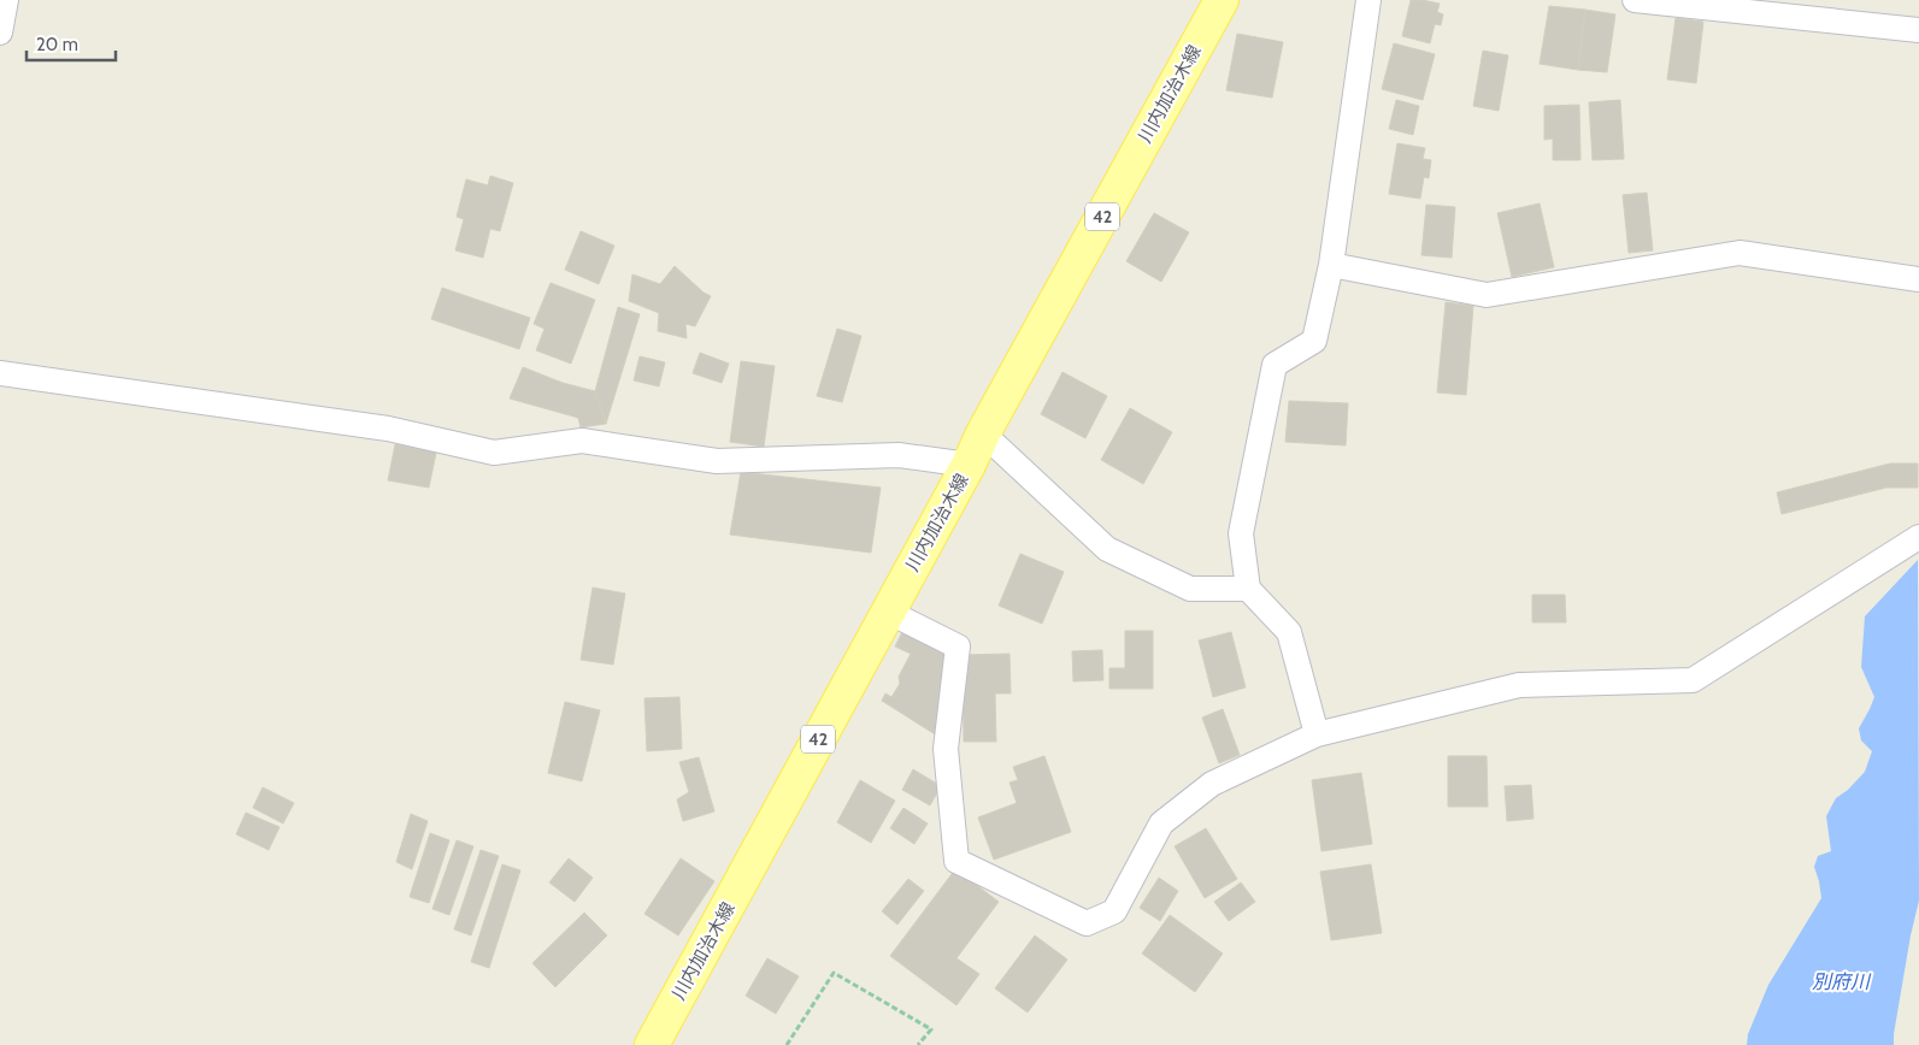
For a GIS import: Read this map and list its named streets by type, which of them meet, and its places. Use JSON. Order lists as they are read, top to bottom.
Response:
{
  "streets": {
    "main road": ["川内加治木線", "42"]
  },
  "water": ["別府川"],
  "scale_bar": "20 m"
}
